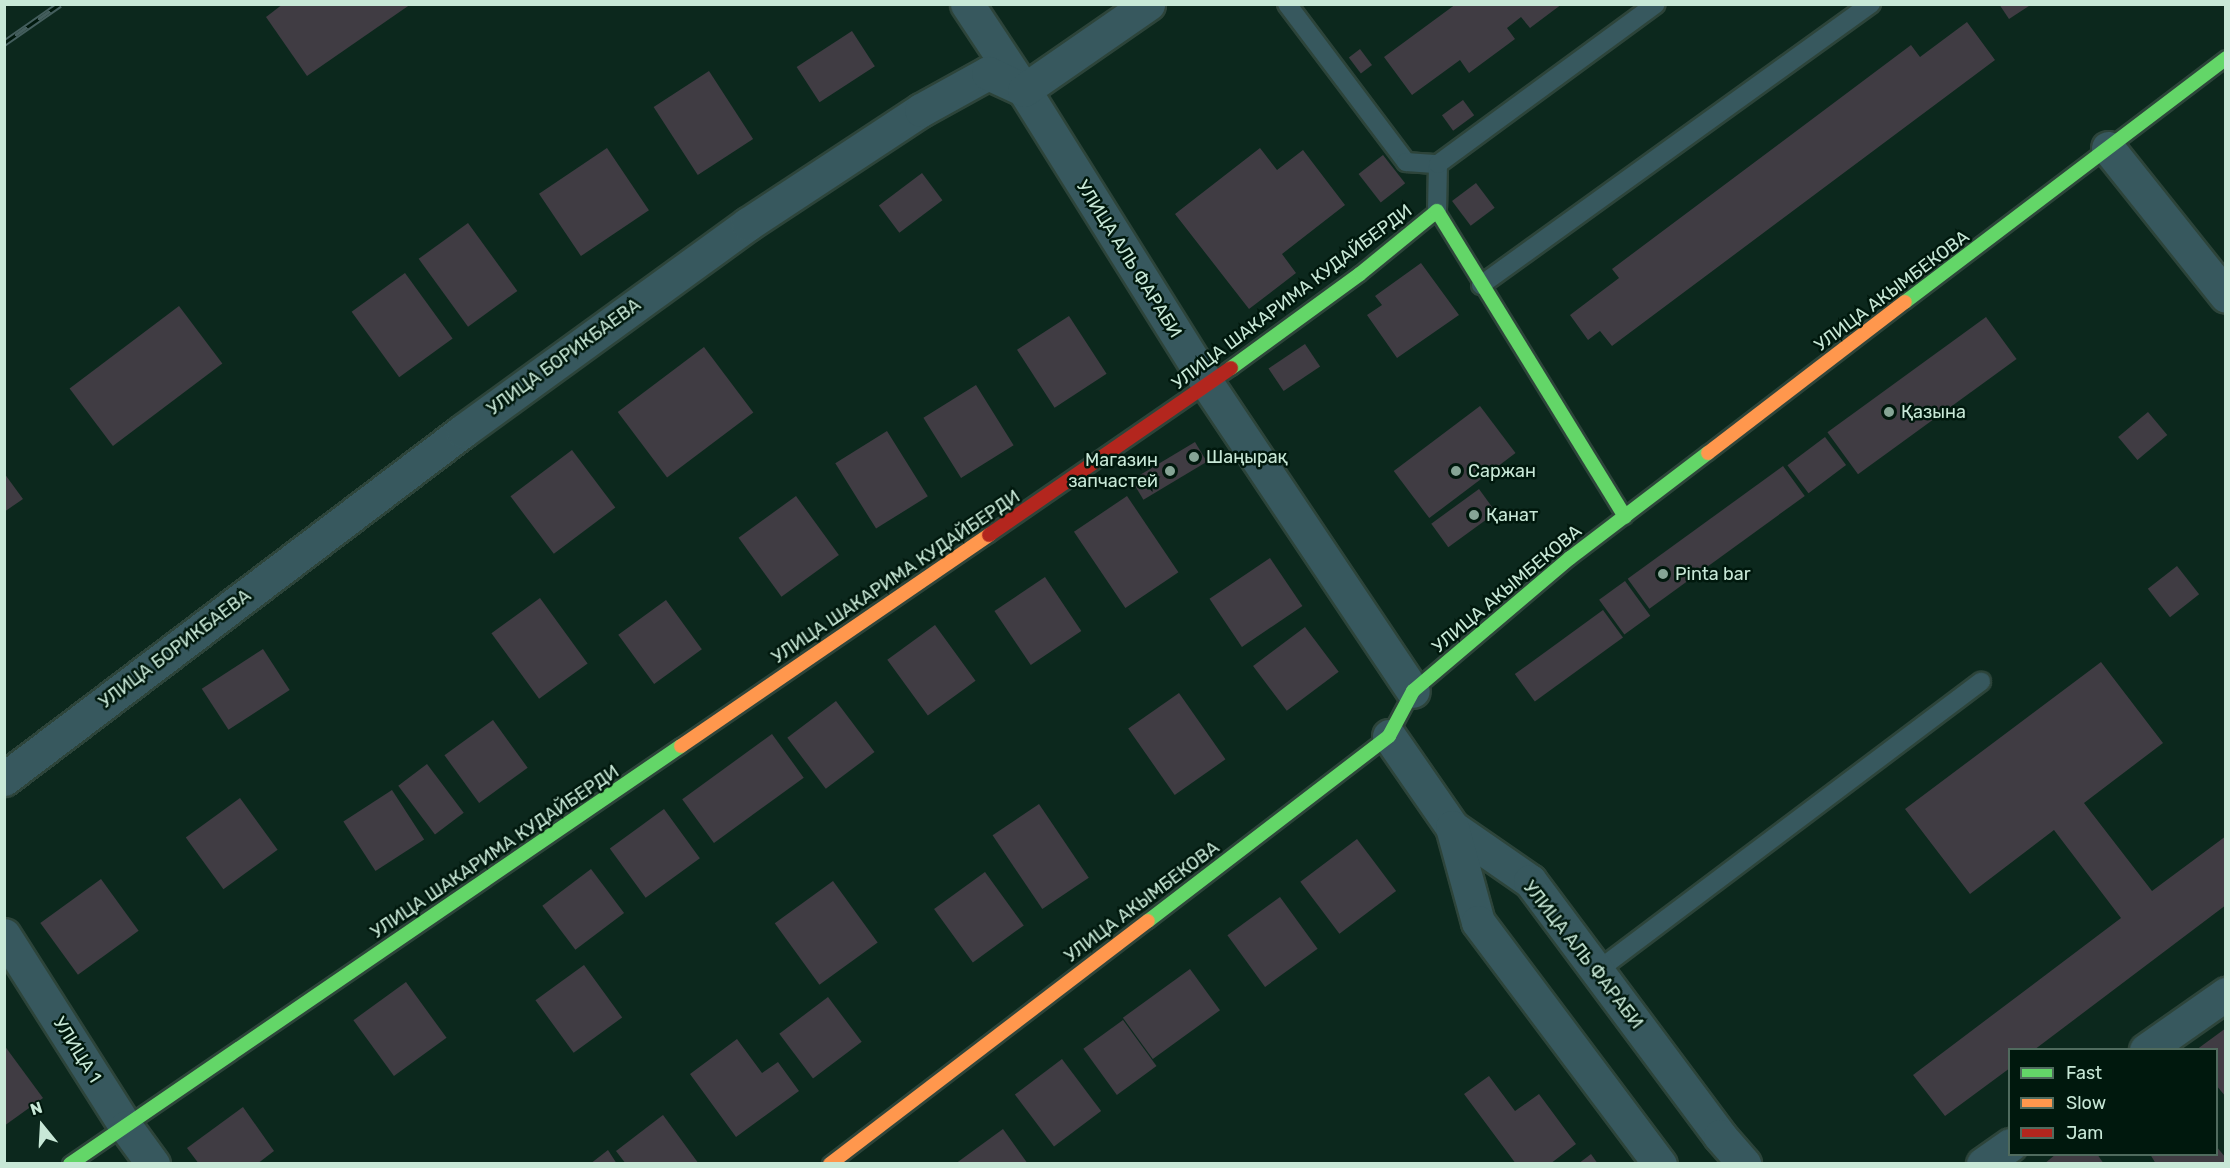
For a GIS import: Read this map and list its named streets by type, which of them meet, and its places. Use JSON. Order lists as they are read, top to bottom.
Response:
{
  "streets": {
    "street": [
      "УЛИЦА АЛЬ ФАРАБИ",
      "УЛИЦА АКЫМБЕКОВА",
      "УЛИЦА ШАКАРИМА КУДАЙБЕРДИ",
      "УЛИЦА БОРИКБАЕВА",
      "УЛИЦА 1"
    ]
  },
  "crossings": [
    ["УЛИЦА АЛЬ ФАРАБИ", "УЛИЦА АКЫМБЕКОВА"],
    ["УЛИЦА АЛЬ ФАРАБИ", "УЛИЦА ШАКАРИМА КУДАЙБЕРДИ"],
    ["УЛИЦА АЛЬ ФАРАБИ", "УЛИЦА БОРИКБАЕВА"],
    ["УЛИЦА АКЫМБЕКОВА", "УЛИЦА ШАКАРИМА КУДАЙБЕРДИ"],
    ["УЛИЦА ШАКАРИМА КУДАЙБЕРДИ", "УЛИЦА 1"]
  ],
  "places": [
    "Қазына",
    "Шаңырақ",
    "Магазин запчастей",
    "Саржан",
    "Қанат",
    "Pinta bar"
  ],
  "legend": ["Fast", "Slow", "Jam"],
  "north": "top"
}
